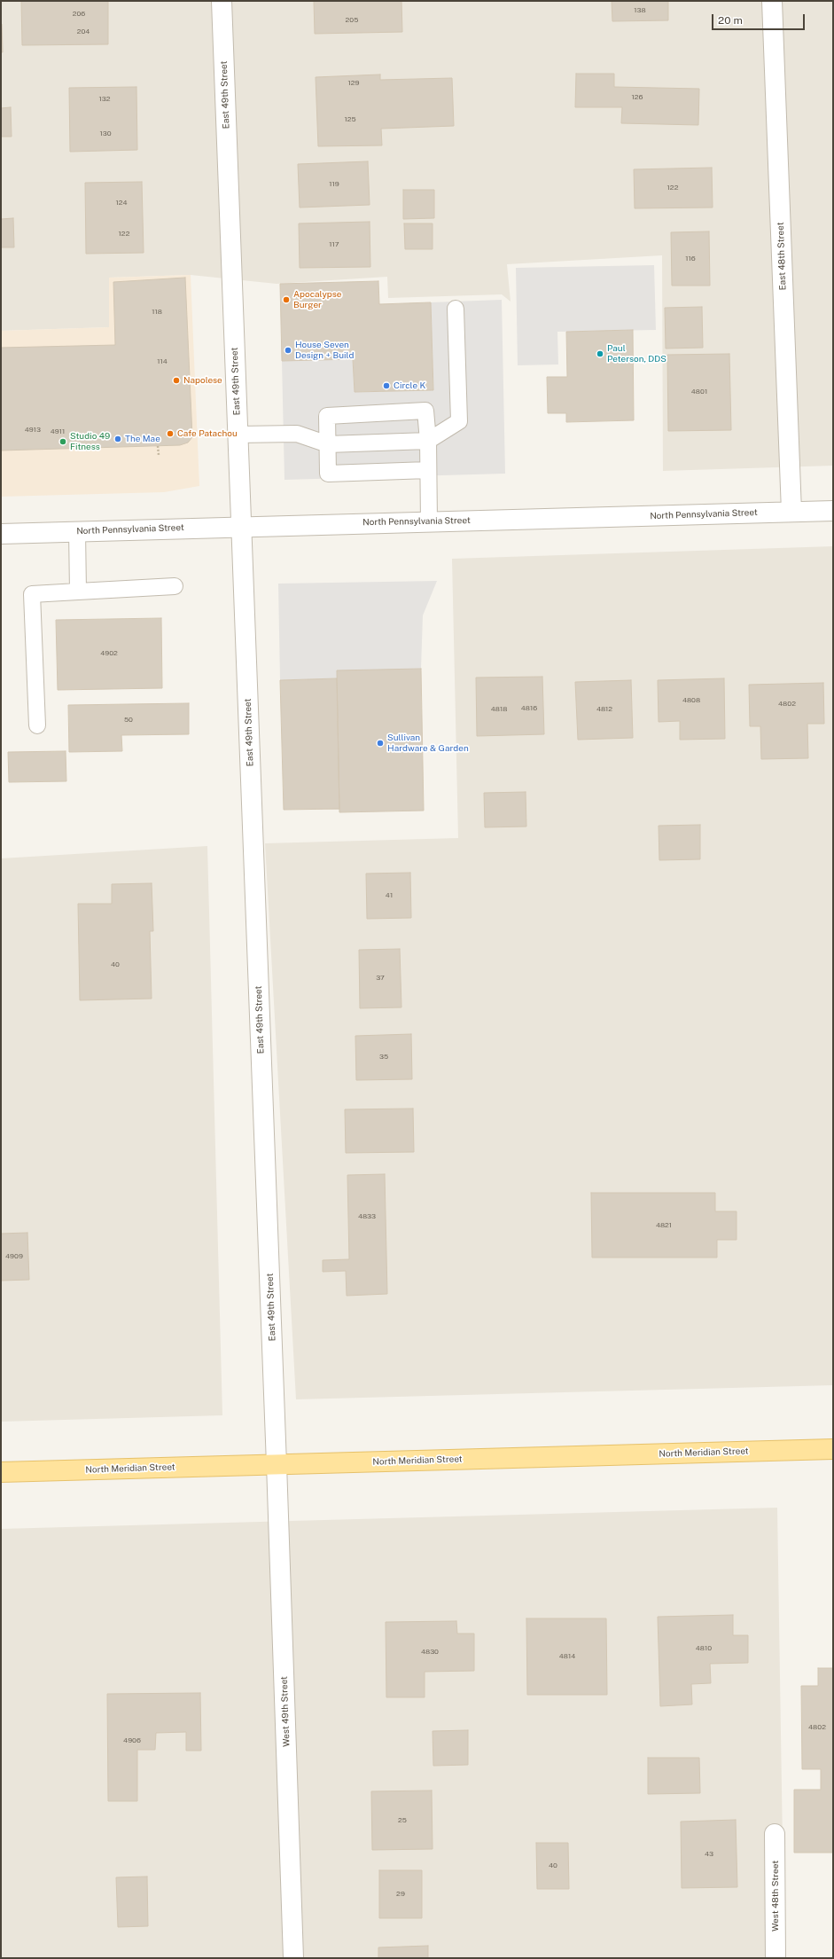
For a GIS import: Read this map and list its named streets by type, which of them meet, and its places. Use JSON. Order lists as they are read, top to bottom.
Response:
{
  "streets": {
    "main road": ["North Meridian Street"],
    "street": [
      "East 49th Street",
      "East 48th Street",
      "North Pennsylvania Street",
      "West 49th Street",
      "West 48th Street"
    ]
  },
  "crossings": [
    ["East 49th Street", "North Pennsylvania Street"],
    ["East 49th Street", "North Meridian Street"],
    ["East 49th Street", "West 49th Street"],
    ["East 48th Street", "North Pennsylvania Street"],
    ["North Meridian Street", "West 49th Street"]
  ],
  "places": [
    "Apocalypse Burger",
    "House Seven Design + Build",
    "Paul Peterson, DDS",
    "Napolese",
    "Circle K",
    "Cafe Patachou",
    "The Mae",
    "Studio 49 Fitness",
    "Sullivan Hardware & Garden"
  ],
  "house_numbers": [
    "138",
    "206",
    "205",
    "204",
    "129",
    "126",
    "132",
    "125",
    "130",
    "119",
    "122",
    "124",
    "122",
    "117",
    "116",
    "118",
    "114",
    "4801",
    "4913",
    "4911",
    "4902",
    "4808",
    "4802",
    "4816",
    "4818",
    "4812",
    "50",
    "41",
    "40",
    "37",
    "35",
    "4833",
    "4821",
    "4909",
    "4810",
    "4830",
    "4814",
    "4802",
    "4906",
    "25",
    "43",
    "40",
    "29"
  ],
  "scale_bar": "20 m"
}
